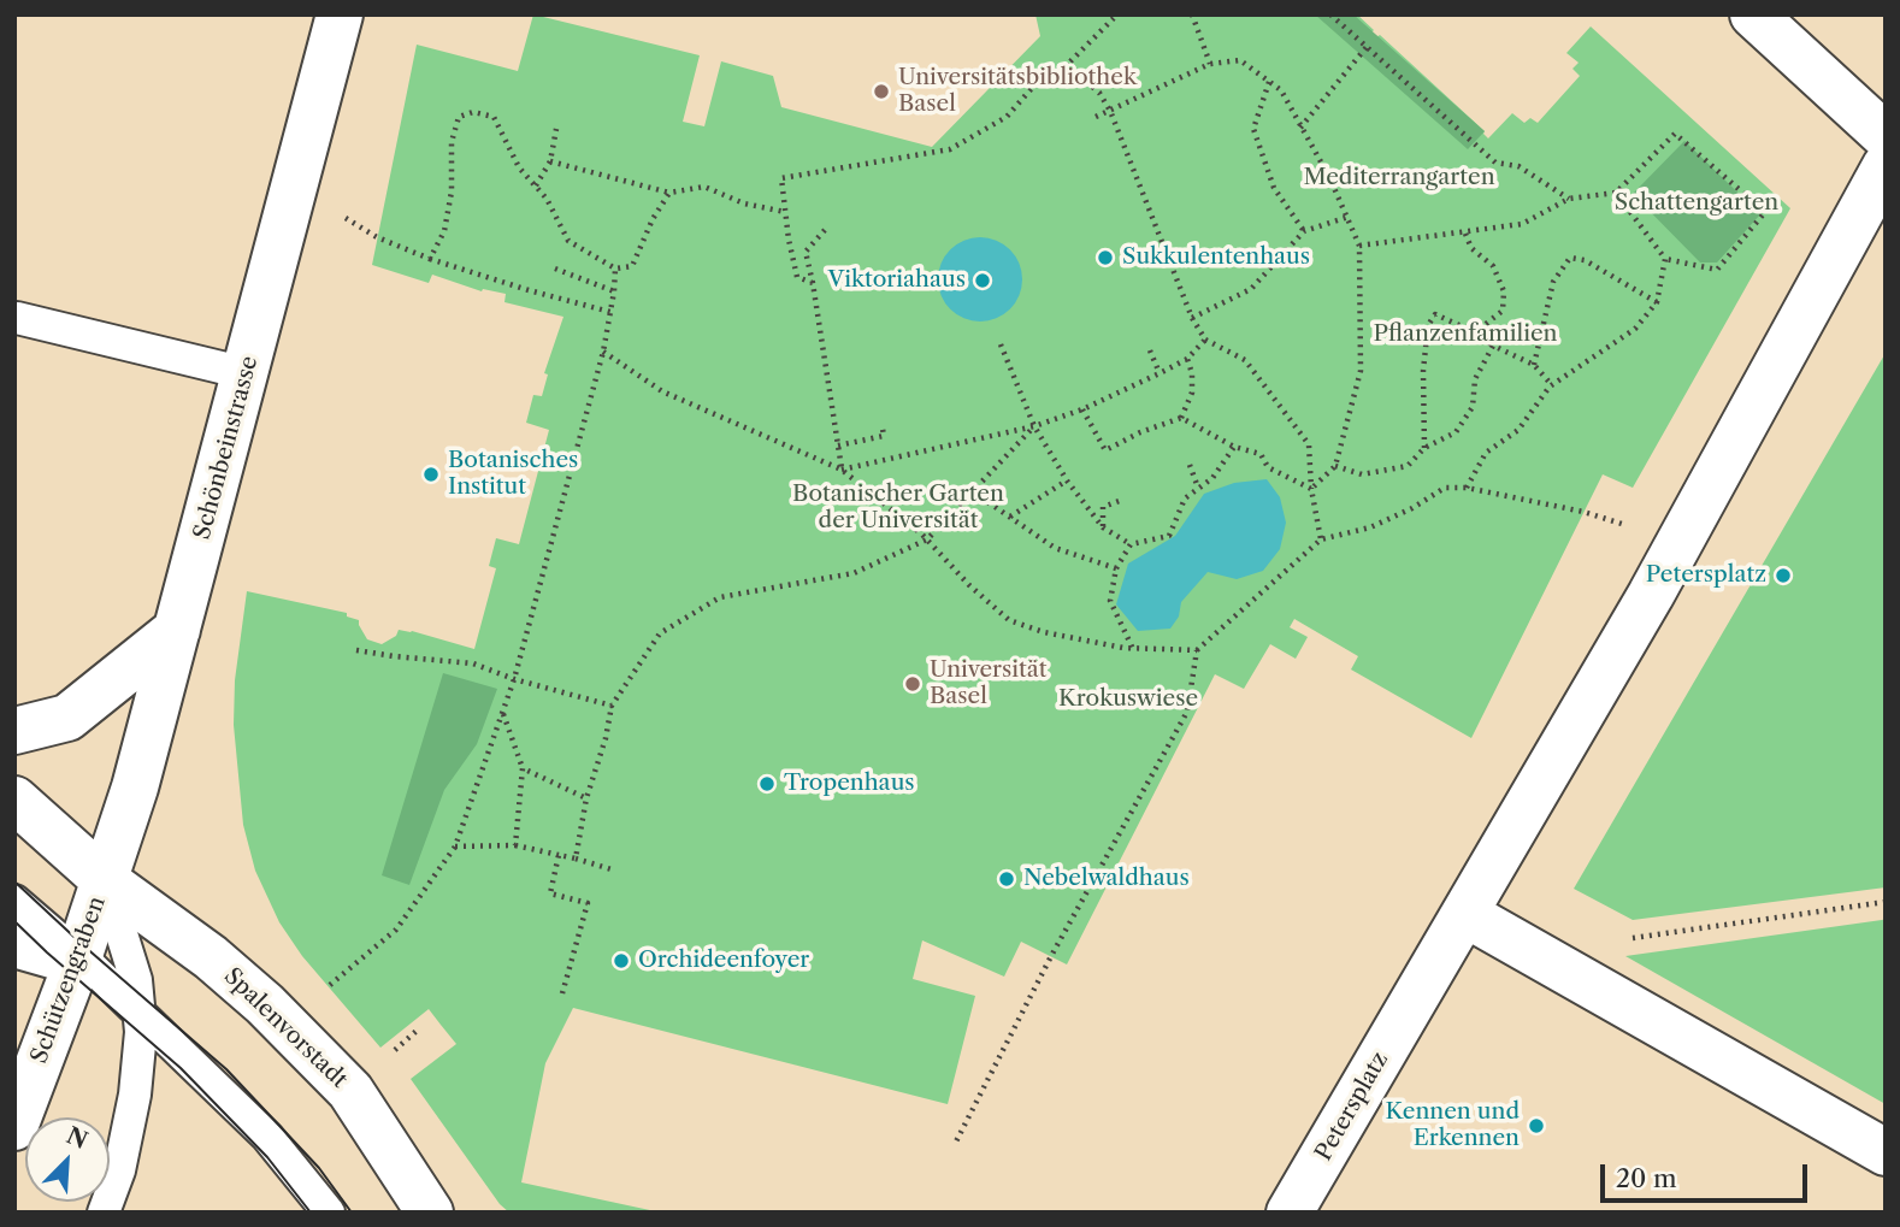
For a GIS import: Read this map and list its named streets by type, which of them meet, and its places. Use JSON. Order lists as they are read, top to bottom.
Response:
{
  "streets": {
    "street": [
      "Schönbeinstrasse",
      "Schützengraben",
      "Spalenvorstadt",
      "Petersplatz"
    ]
  },
  "crossings": [
    ["Schönbeinstrasse", "Schützengraben"],
    ["Schönbeinstrasse", "Spalenvorstadt"],
    ["Schützengraben", "Spalenvorstadt"]
  ],
  "parks": [
    "Mediterrangarten",
    "Schattengarten",
    "Pflanzenfamilien",
    "Botanischer Garten der Universität",
    "Krokuswiese"
  ],
  "places": [
    "Universitätsbibliothek Basel",
    "Sukkulentenhaus",
    "Viktoriahaus",
    "Botanisches Institut",
    "Petersplatz",
    "Universität Basel",
    "Tropenhaus",
    "Nebelwaldhaus",
    "Orchideenfoyer",
    "Kennen und Erkennen"
  ],
  "scale_bar": "20 m",
  "north": "top right"
}
